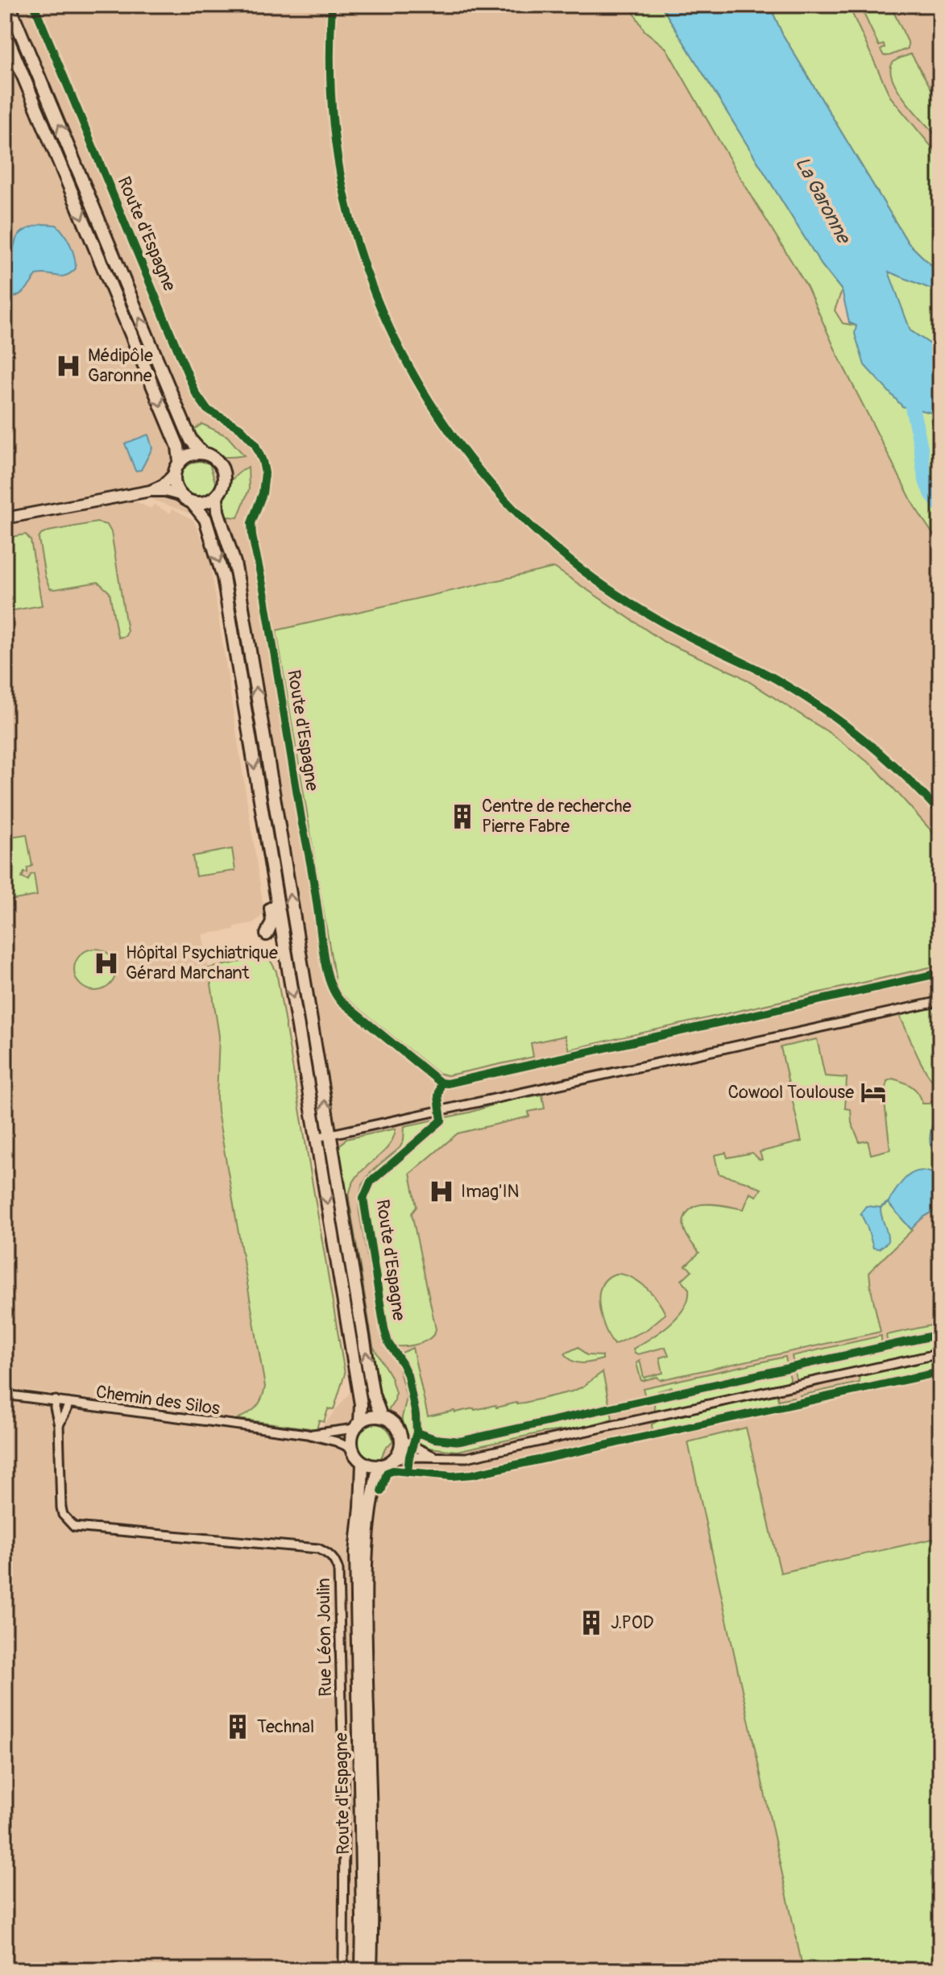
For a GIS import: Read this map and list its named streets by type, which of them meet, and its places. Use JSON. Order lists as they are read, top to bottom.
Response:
{
  "streets": {
    "main road": ["Route d'Espagne"],
    "street": ["Chemin des Silos", "Rue Léon Joulin"]
  },
  "crossings": [
    ["Route d'Espagne", "Chemin des Silos"],
    ["Chemin des Silos", "Rue Léon Joulin"]
  ],
  "water": ["La Garonne"],
  "places": {
    "hospital": ["Médipôle Garonne", "Hôpital Psychiatrique Gérard Marchant", "Imag'IN"],
    "building": ["Centre de recherche Pierre Fabre", "J.POD", "Technal"],
    "hotel": ["Cowool Toulouse"]
  }
}
